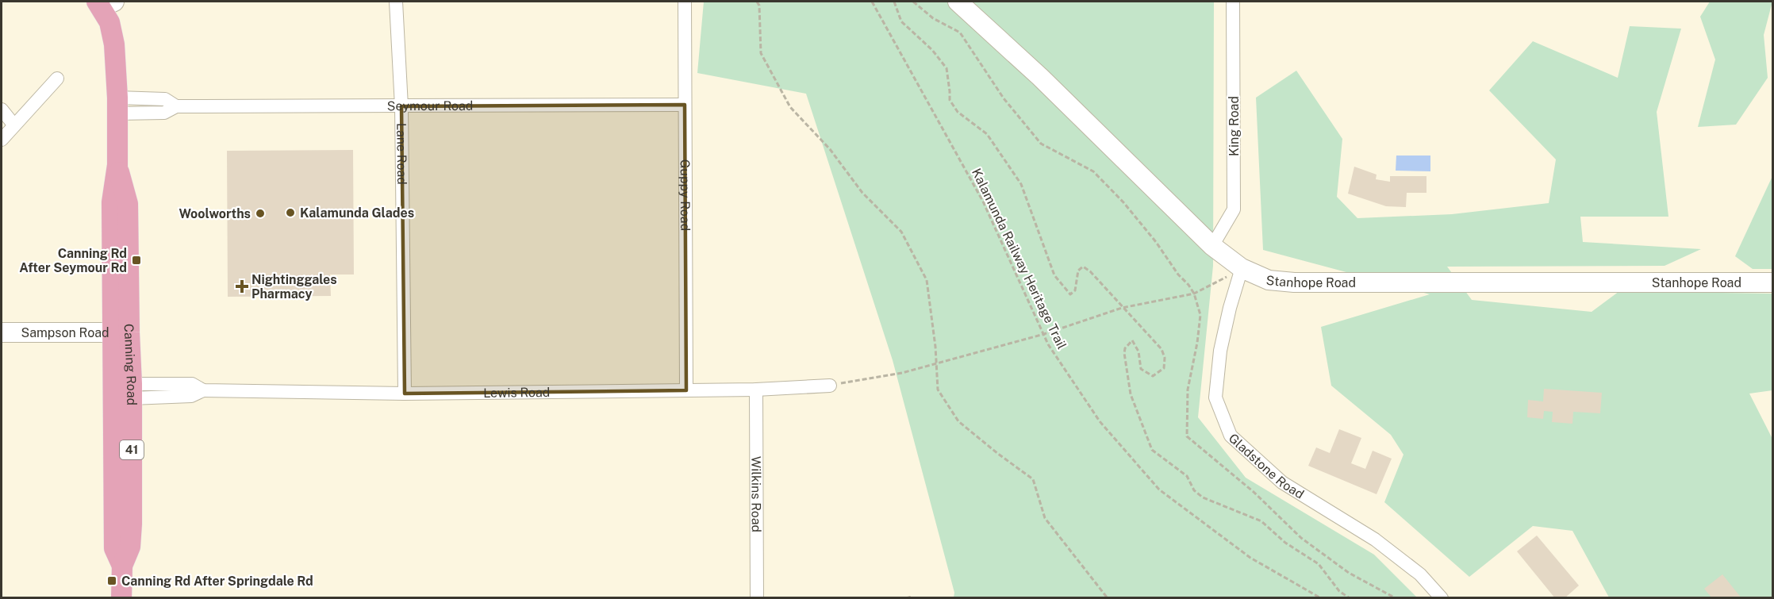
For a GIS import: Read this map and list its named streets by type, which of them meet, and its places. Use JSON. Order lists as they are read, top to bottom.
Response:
{
  "streets": {
    "main road": ["Canning Road", "41"],
    "street": [
      "Seymour Road",
      "King Road",
      "Lane Road",
      "Guppy Road",
      "Stanhope Road",
      "Sampson Road",
      "Lewis Road",
      "Gladstone Road",
      "Wilkins Road"
    ],
    "path": ["Kalamunda Railway Heritage Trail"]
  },
  "crossings": [
    ["Seymour Road", "Lane Road"],
    ["Seymour Road", "Guppy Road"],
    ["Seymour Road", "Canning Road"],
    ["King Road", "Stanhope Road"],
    ["Lane Road", "Lewis Road"],
    ["Guppy Road", "Lewis Road"],
    ["Stanhope Road", "Gladstone Road"],
    ["Sampson Road", "Canning Road"],
    ["Canning Road", "Lewis Road"],
    ["Lewis Road", "Wilkins Road"]
  ],
  "places": {
    "other": ["Kalamunda Glades", "Woolworths"],
    "transit": ["Canning Rd After Seymour Rd", "Canning Rd After Springdale Rd"],
    "health": ["Nightinggales Pharmacy"]
  }
}
